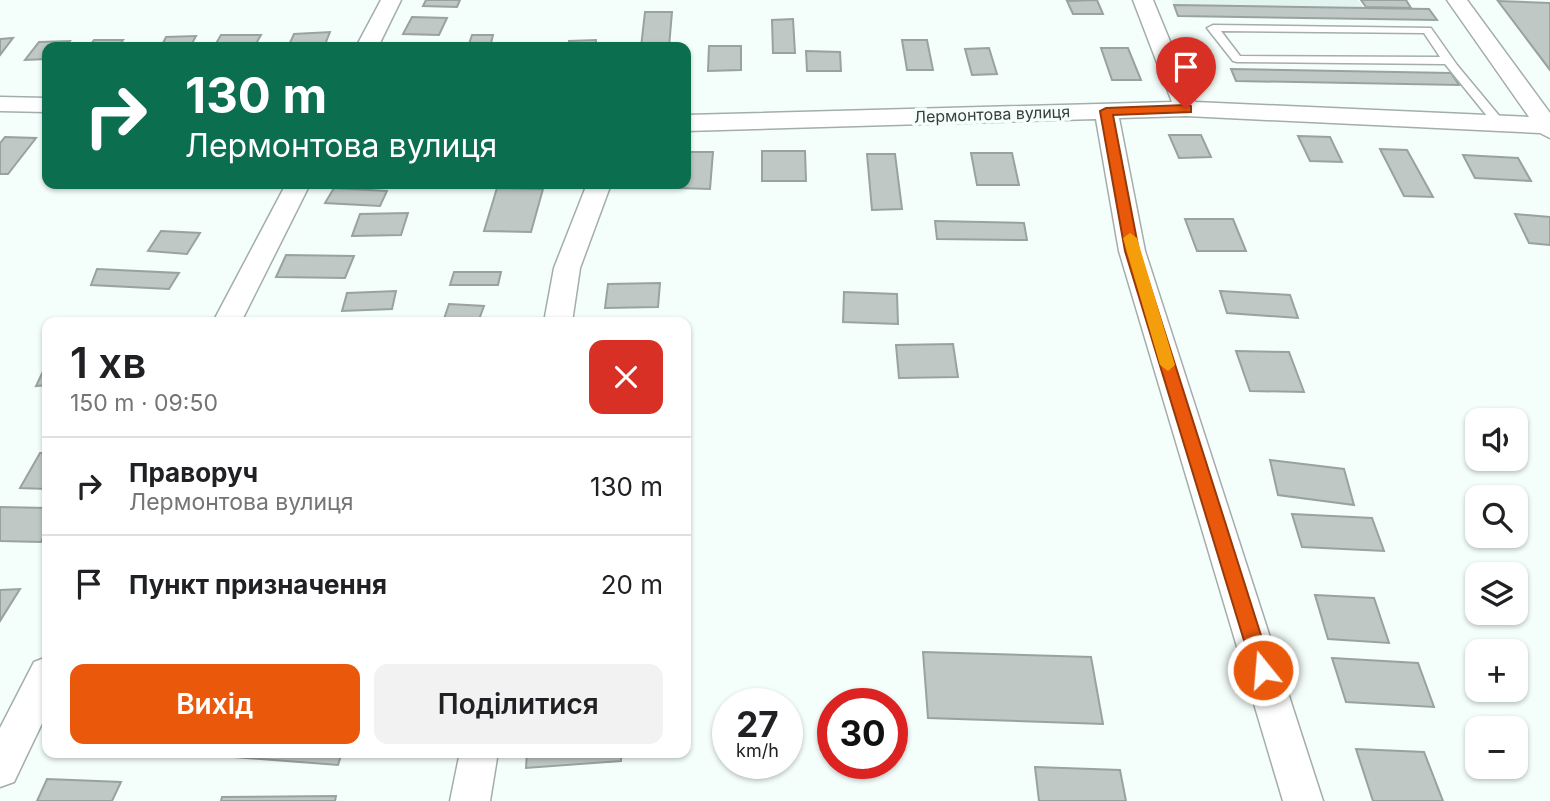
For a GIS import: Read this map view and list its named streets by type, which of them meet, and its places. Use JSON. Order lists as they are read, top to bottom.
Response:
{
  "streets": {
    "street": ["Лермонтова вулиця"]
  },
  "page": {
    "turn": ["130 m", "Лермонтова вулиця"],
    "heading": ["1 хв", "150 m · 09:50"],
    "map_buttons": ["+", "−"],
    "list": [
      {
        "name": "Праворуч",
        "note": "Лермонтова вулиця",
        "value": "130 m"
      },
      {
        "name": "Пункт призначення",
        "value": "20 m"
      }
    ],
    "buttons": ["Вихід", "Поділитися"],
    "speed": "27 km/h",
    "limit": "30"
  }
}
